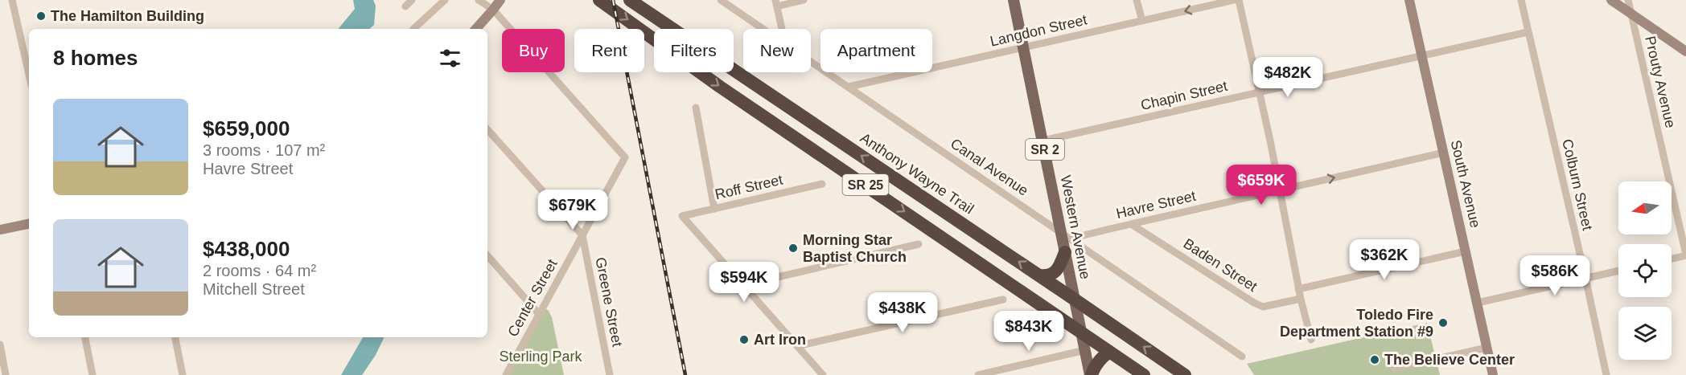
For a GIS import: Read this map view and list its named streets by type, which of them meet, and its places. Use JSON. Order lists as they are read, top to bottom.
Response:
{
  "streets": {
    "highway": ["Anthony Wayne Trail", "SR 25"],
    "main road": ["SR 2", "Western Avenue"],
    "street": [
      "Langdon Street",
      "Prouty Avenue",
      "Chapin Street",
      "Canal Avenue",
      "South Avenue",
      "Colburn Street",
      "Roff Street",
      "Havre Street",
      "Baden Street",
      "Center Street",
      "Greene Street"
    ]
  },
  "crossings": [
    ["Langdon Street", "Canal Avenue"],
    ["Langdon Street", "Western Avenue"],
    ["Chapin Street", "South Avenue"],
    ["Chapin Street", "Colburn Street"],
    ["Chapin Street", "Western Avenue"],
    ["Canal Avenue", "Havre Street"],
    ["Canal Avenue", "Western Avenue"],
    ["Anthony Wayne Trail", "Western Avenue"],
    ["South Avenue", "Havre Street"],
    ["SR 25", "Western Avenue"],
    ["Havre Street", "Baden Street"],
    ["Center Street", "Greene Street"]
  ],
  "one_way": ["Havre Street"],
  "parks": ["Sterling Park"],
  "places": [
    "The Hamilton Building",
    "Morning Star Baptist Church",
    "Toledo Fire Department Station #9",
    "Art Iron",
    "The Believe Center"
  ],
  "north": "left",
  "page": {
    "chip": [
      "Buy",
      "Rent",
      "Filters",
      "New",
      "Apartment"
    ],
    "heading": "8 homes",
    "price": [
      "$482K",
      "$659K",
      "$679K",
      "$362K",
      "$586K",
      "$594K",
      "$438K",
      "$843K"
    ],
    "list": [
      {
        "name": "$659,000",
        "note": "3 rooms · 107 m² · Havre Street"
      },
      {
        "name": "$438,000",
        "note": "2 rooms · 64 m² · Mitchell Street"
      }
    ]
  }
}
